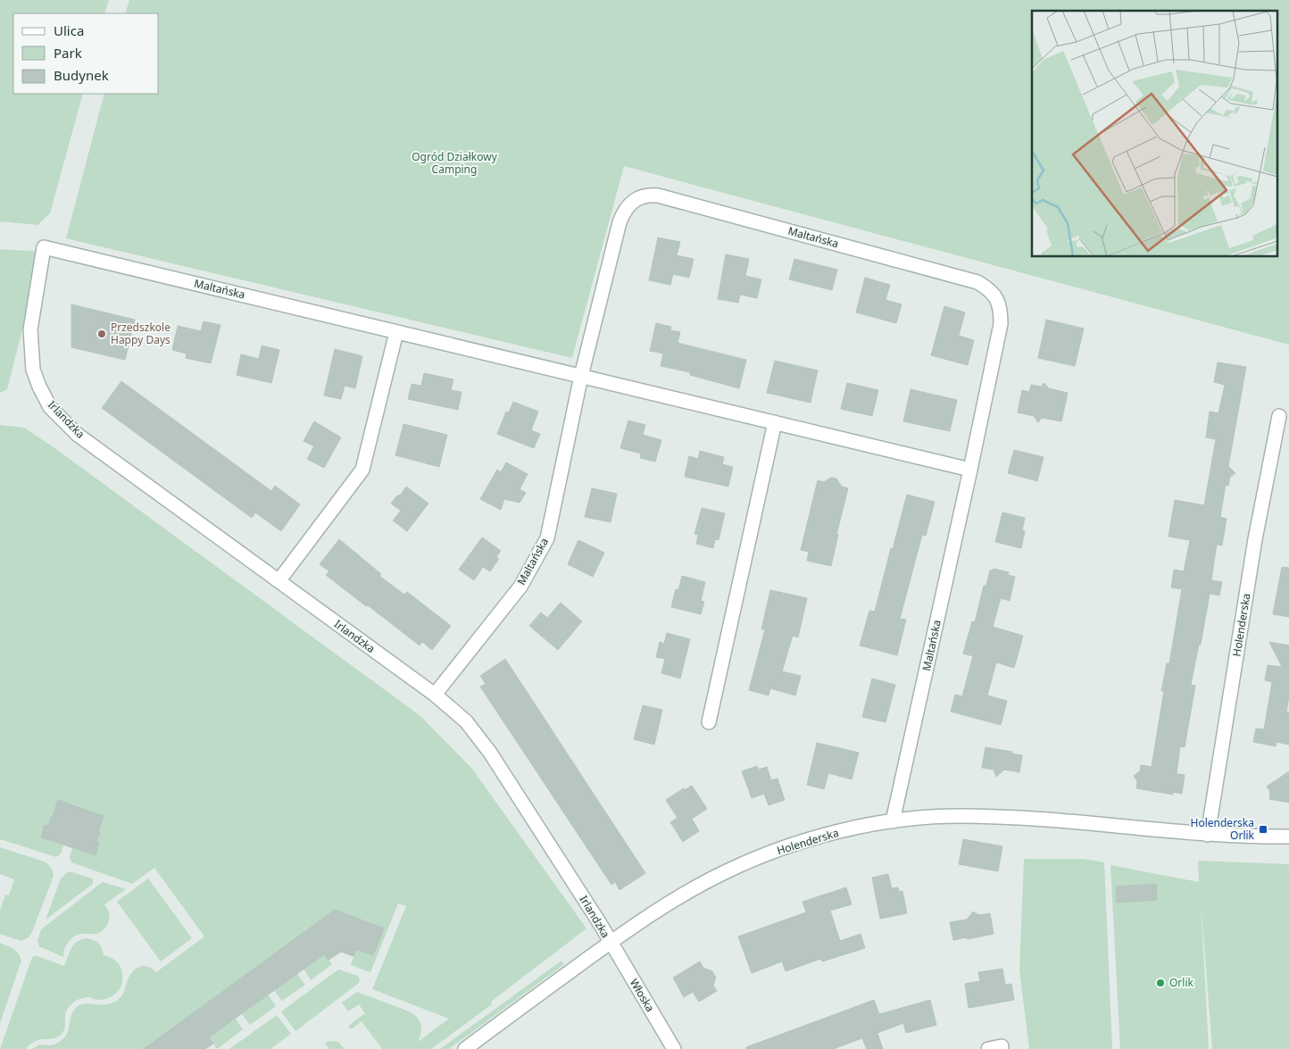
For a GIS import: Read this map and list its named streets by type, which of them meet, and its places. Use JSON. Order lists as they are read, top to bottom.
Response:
{
  "streets": {
    "street": [
      "Maltańska",
      "Irlandzka",
      "Holenderska",
      "Włoska"
    ]
  },
  "crossings": [
    ["Maltańska", "Irlandzka"],
    ["Maltańska", "Holenderska"],
    ["Irlandzka", "Holenderska"],
    ["Irlandzka", "Włoska"],
    ["Holenderska", "Włoska"]
  ],
  "parks": ["Ogród Działkowy Camping"],
  "places": {
    "other": ["Przedszkole Happy Days", "Orlik"],
    "transit": ["Holenderska Orlik"]
  },
  "legend": ["Ulica", "Park", "Budynek"]
}
